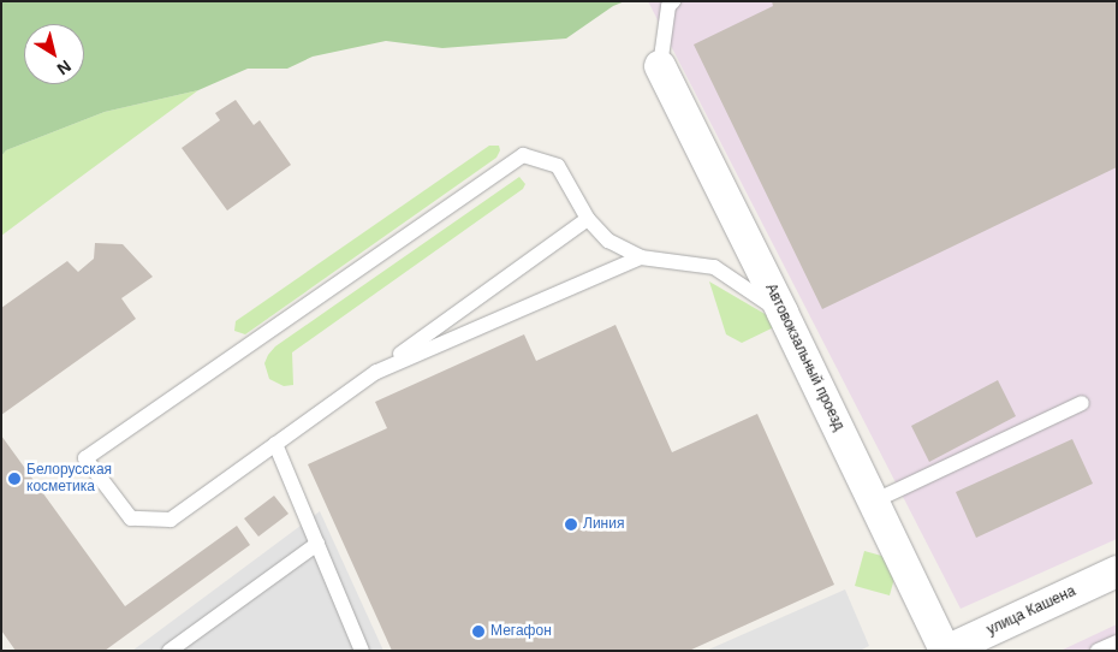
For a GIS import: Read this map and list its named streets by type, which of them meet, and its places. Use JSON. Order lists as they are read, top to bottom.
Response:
{
  "streets": {
    "street": ["Автовокзальный проезд", "улица Кашена"]
  },
  "crossings": [
    ["Автовокзальный проезд", "улица Кашена"]
  ],
  "places": ["Белорусская косметика", "Линия", "Мегафон"],
  "north": "bottom right"
}
